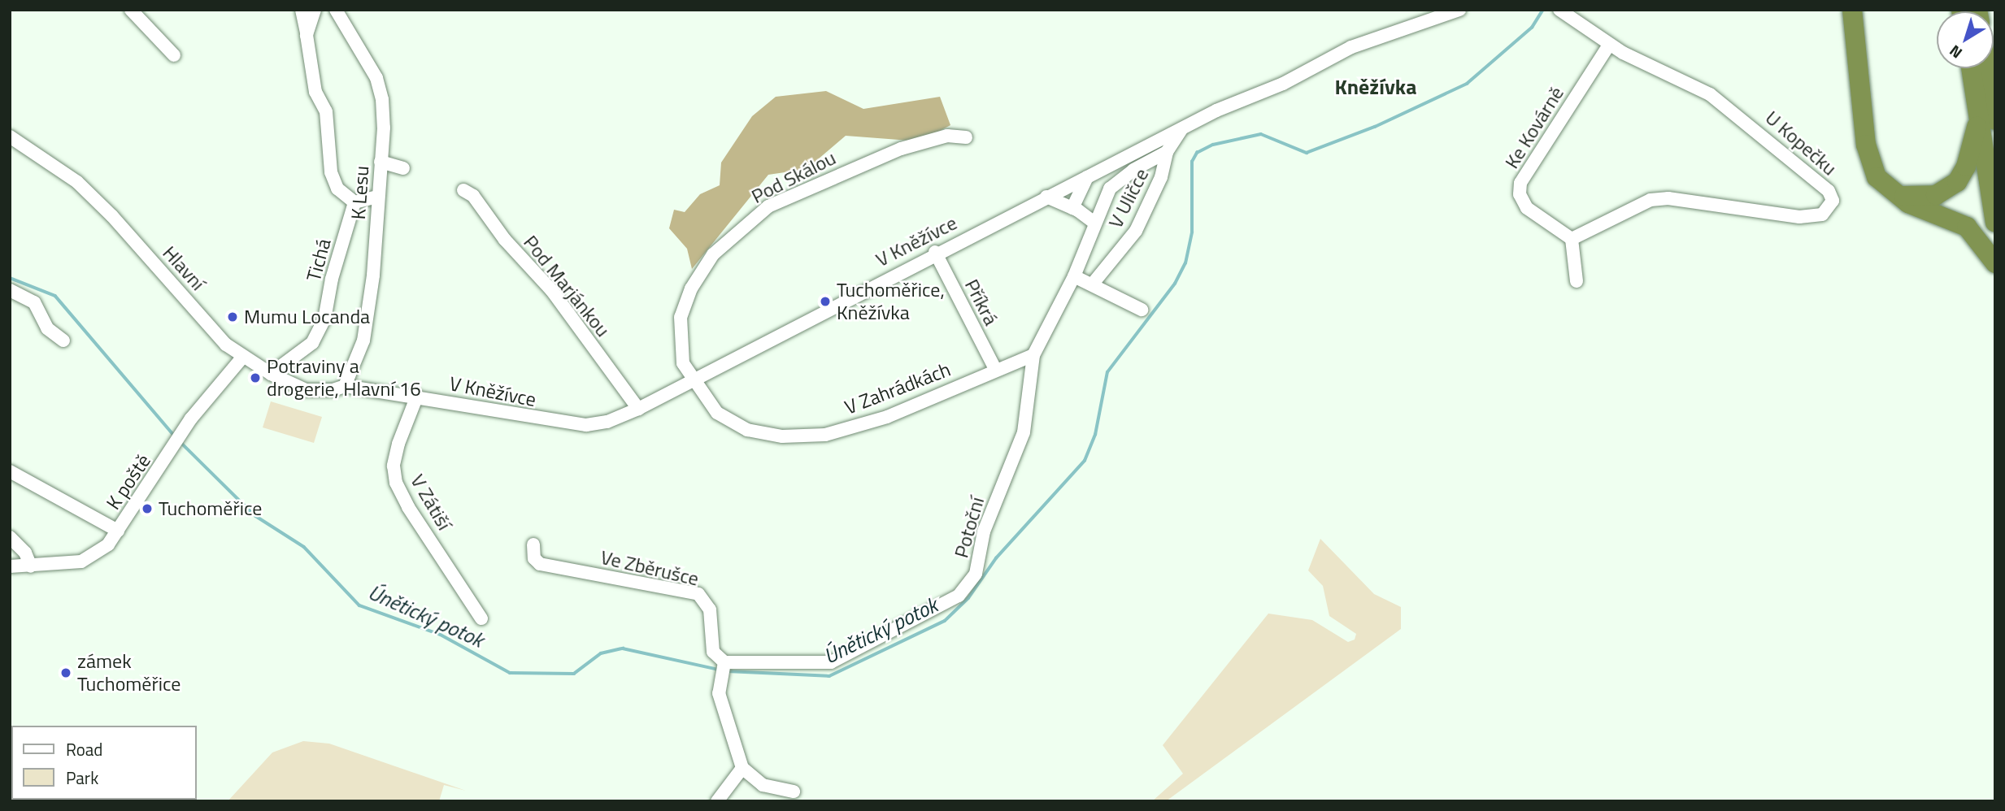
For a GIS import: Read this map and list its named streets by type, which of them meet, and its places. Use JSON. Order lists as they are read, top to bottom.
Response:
{
  "streets": {
    "street": [
      "Ke Kovárně",
      "U Kopečku",
      "Pod Skálou",
      "K Lesu",
      "V Uličce",
      "V Kněžívce",
      "Tichá",
      "Hlavní",
      "Pod Marjánkou",
      "Příkrá",
      "V Zahrádkách",
      "K poště",
      "V Zátiší",
      "Potoční",
      "Ve Zběrušce"
    ]
  },
  "crossings": [
    ["Ke Kovárně", "U Kopečku"],
    ["Pod Skálou", "V Kněžívce"],
    ["Pod Skálou", "V Zahrádkách"],
    ["K Lesu", "V Kněžívce"],
    ["K Lesu", "Hlavní"],
    ["V Kněžívce", "Hlavní"],
    ["V Kněžívce", "Pod Marjánkou"],
    ["V Kněžívce", "Příkrá"],
    ["V Kněžívce", "V Zahrádkách"],
    ["V Kněžívce", "V Zátiší"],
    ["Tichá", "Hlavní"],
    ["Hlavní", "K poště"],
    ["Příkrá", "V Zahrádkách"],
    ["V Zahrádkách", "Potoční"],
    ["Potoční", "Ve Zběrušce"]
  ],
  "districts": ["Kněžívka"],
  "water": ["Únětický potok"],
  "places": [
    "Tuchoměřice, Kněžívka",
    "Mumu Locanda",
    "Potraviny a drogerie, Hlavní 16",
    "Tuchoměřice",
    "zámek Tuchoměřice"
  ],
  "legend": ["Road", "Park"],
  "north": "bottom left"
}
